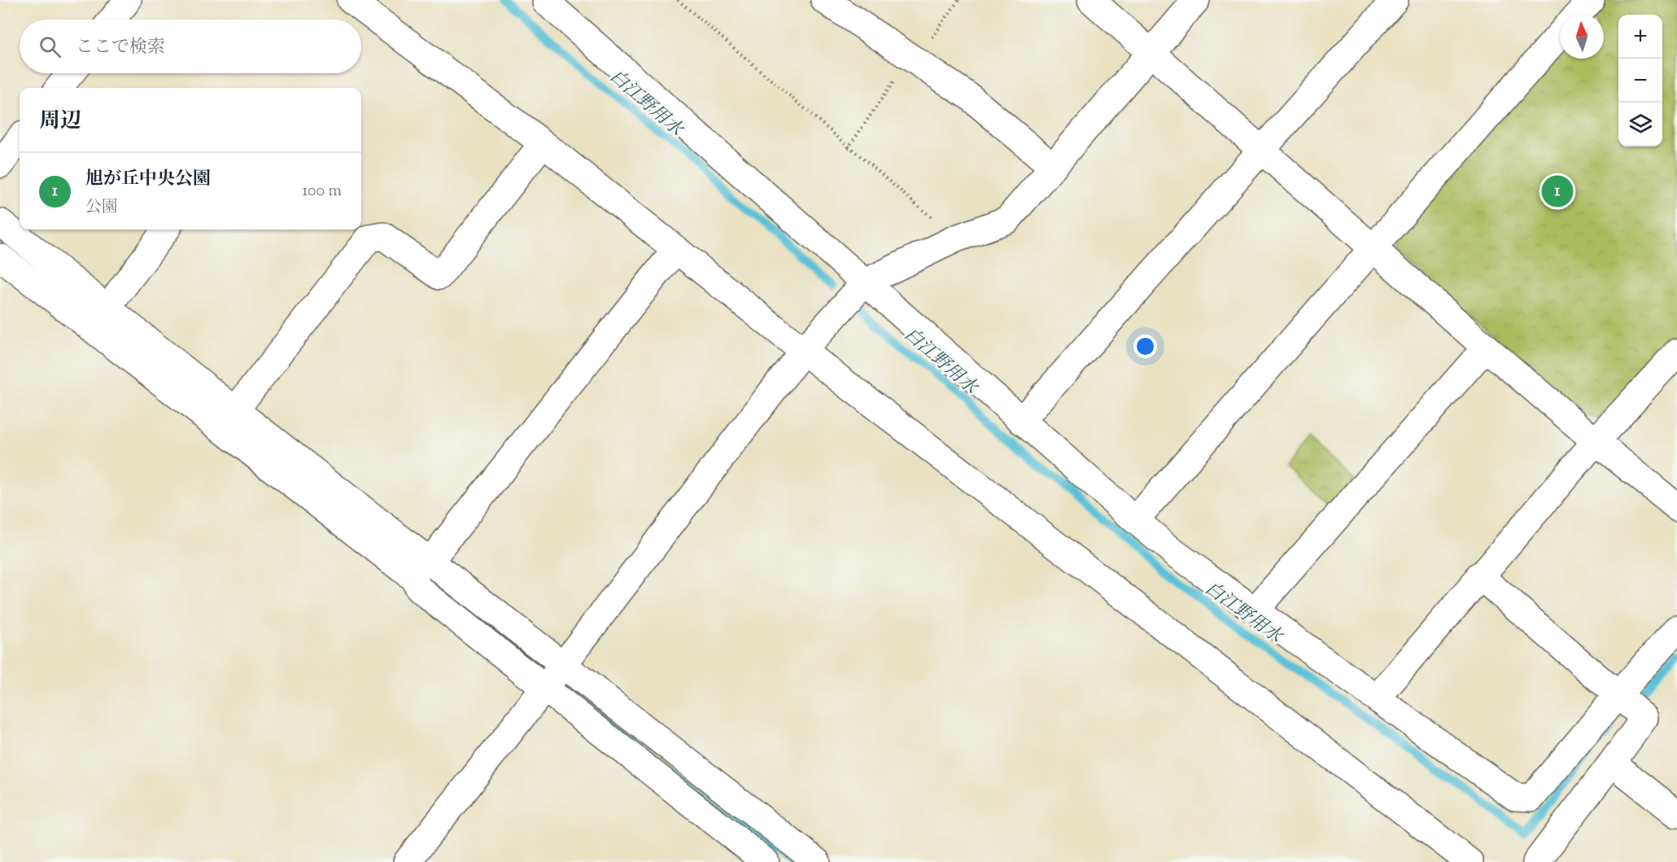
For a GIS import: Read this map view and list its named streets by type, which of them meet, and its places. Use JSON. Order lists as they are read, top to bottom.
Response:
{
  "water": ["白江野用水"],
  "north": "top",
  "page": {
    "map_buttons": ["+", "−"],
    "search": "ここで検索",
    "heading": "周辺",
    "list": [
      {
        "mark": "1",
        "name": "旭が丘中央公園",
        "note": "公園",
        "value": "100 m"
      }
    ],
    "pins": "1"
  }
}
